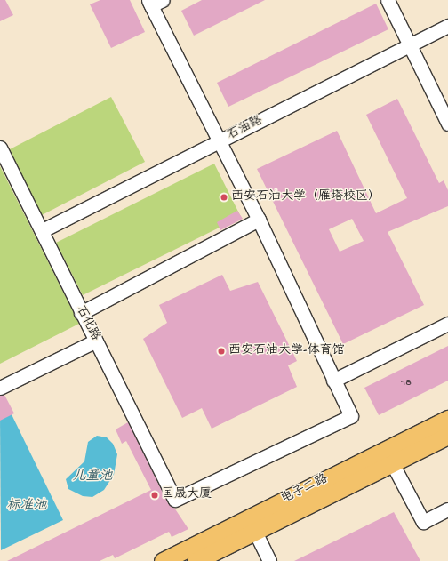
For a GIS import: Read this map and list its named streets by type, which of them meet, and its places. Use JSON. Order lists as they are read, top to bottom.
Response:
{
  "streets": {
    "main road": ["电子二路"],
    "street": ["石油路", "石化路"]
  },
  "crossings": [
    ["石油路", "石化路"]
  ],
  "water": ["儿童池", "标准池"],
  "places": ["西安石油大学（雁塔校区）", "西安石油大学-体育馆", "国晟大厦"],
  "house_numbers": ["18"]
}
